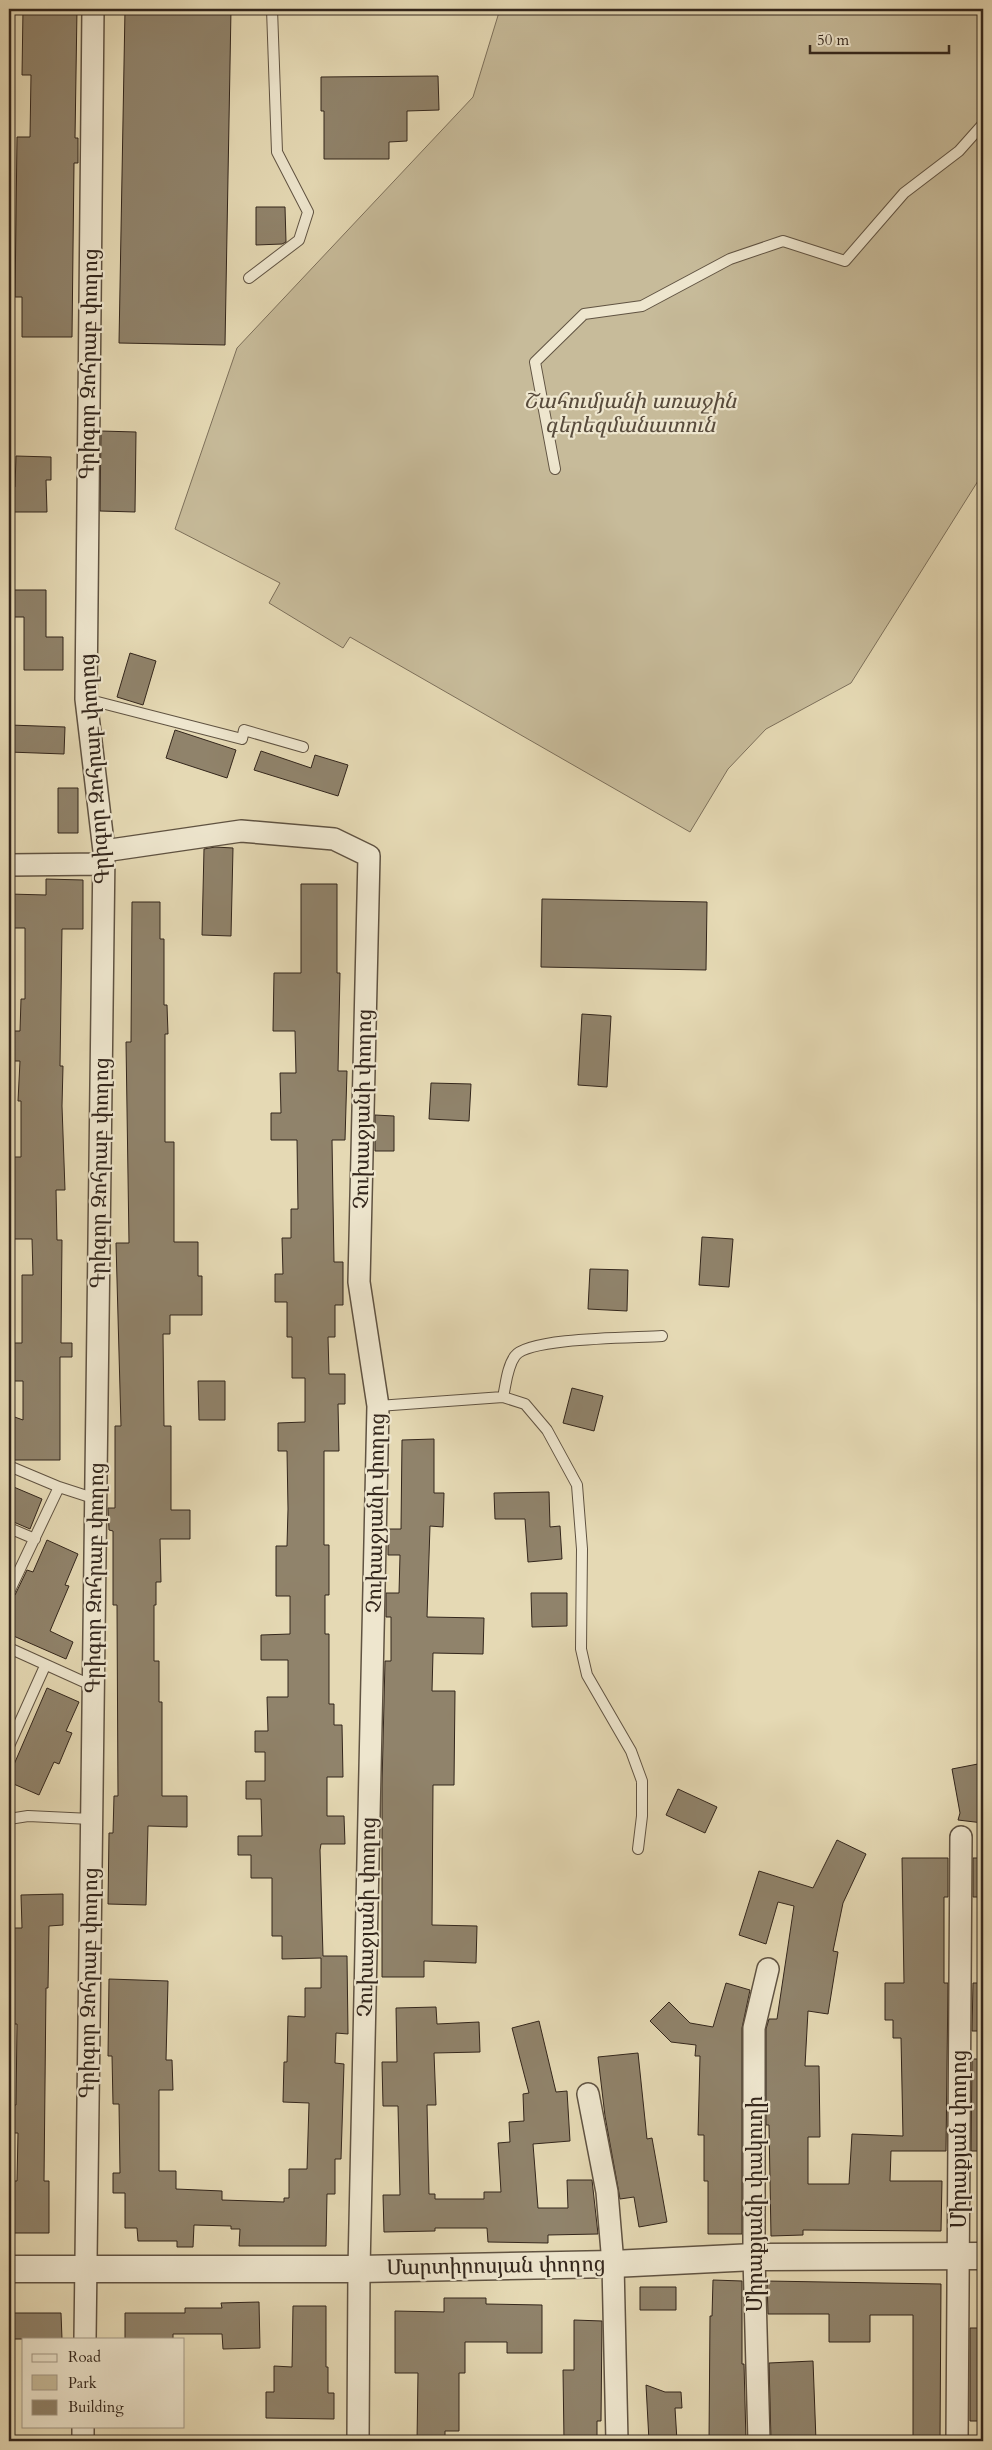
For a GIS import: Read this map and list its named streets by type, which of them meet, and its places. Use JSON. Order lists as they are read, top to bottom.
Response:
{
  "streets": {
    "street": [
      "Գրիգոր Զոհրաբ փողոց",
      "Չուխաջյանի փողոց",
      "Միրաքյան փողոց",
      "Միրաքյանի փակուղի",
      "Մարտիրոսյան փողոց"
    ]
  },
  "crossings": [
    ["Գրիգոր Զոհրաբ փողոց", "Չուխաջյանի փողոց"],
    ["Գրիգոր Զոհրաբ փողոց", "Մարտիրոսյան փողոց"],
    ["Չուխաջյանի փողոց", "Մարտիրոսյան փողոց"],
    ["Միրաքյան փողոց", "Մարտիրոսյան փողոց"],
    ["Միրաքյանի փակուղի", "Մարտիրոսյան փողոց"]
  ],
  "parks": ["Շահումյանի առաջին գերեզմանատուն"],
  "legend": ["Road", "Park", "Building"],
  "scale_bar": "50 m"
}
